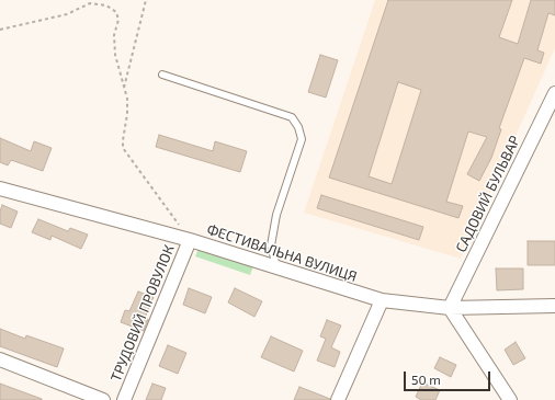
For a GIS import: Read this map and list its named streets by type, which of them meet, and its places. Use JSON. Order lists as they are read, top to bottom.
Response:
{
  "streets": {
    "street": ["САДОВИЙ БУЛЬВАР", "ФЕСТИВАЛЬНА ВУЛИЦЯ", "ТРУДОВИЙ ПРОВУЛОК"]
  },
  "crossings": [
    ["САДОВИЙ БУЛЬВАР", "ФЕСТИВАЛЬНА ВУЛИЦЯ"],
    ["ФЕСТИВАЛЬНА ВУЛИЦЯ", "ТРУДОВИЙ ПРОВУЛОК"]
  ],
  "scale_bar": "50 m"
}
